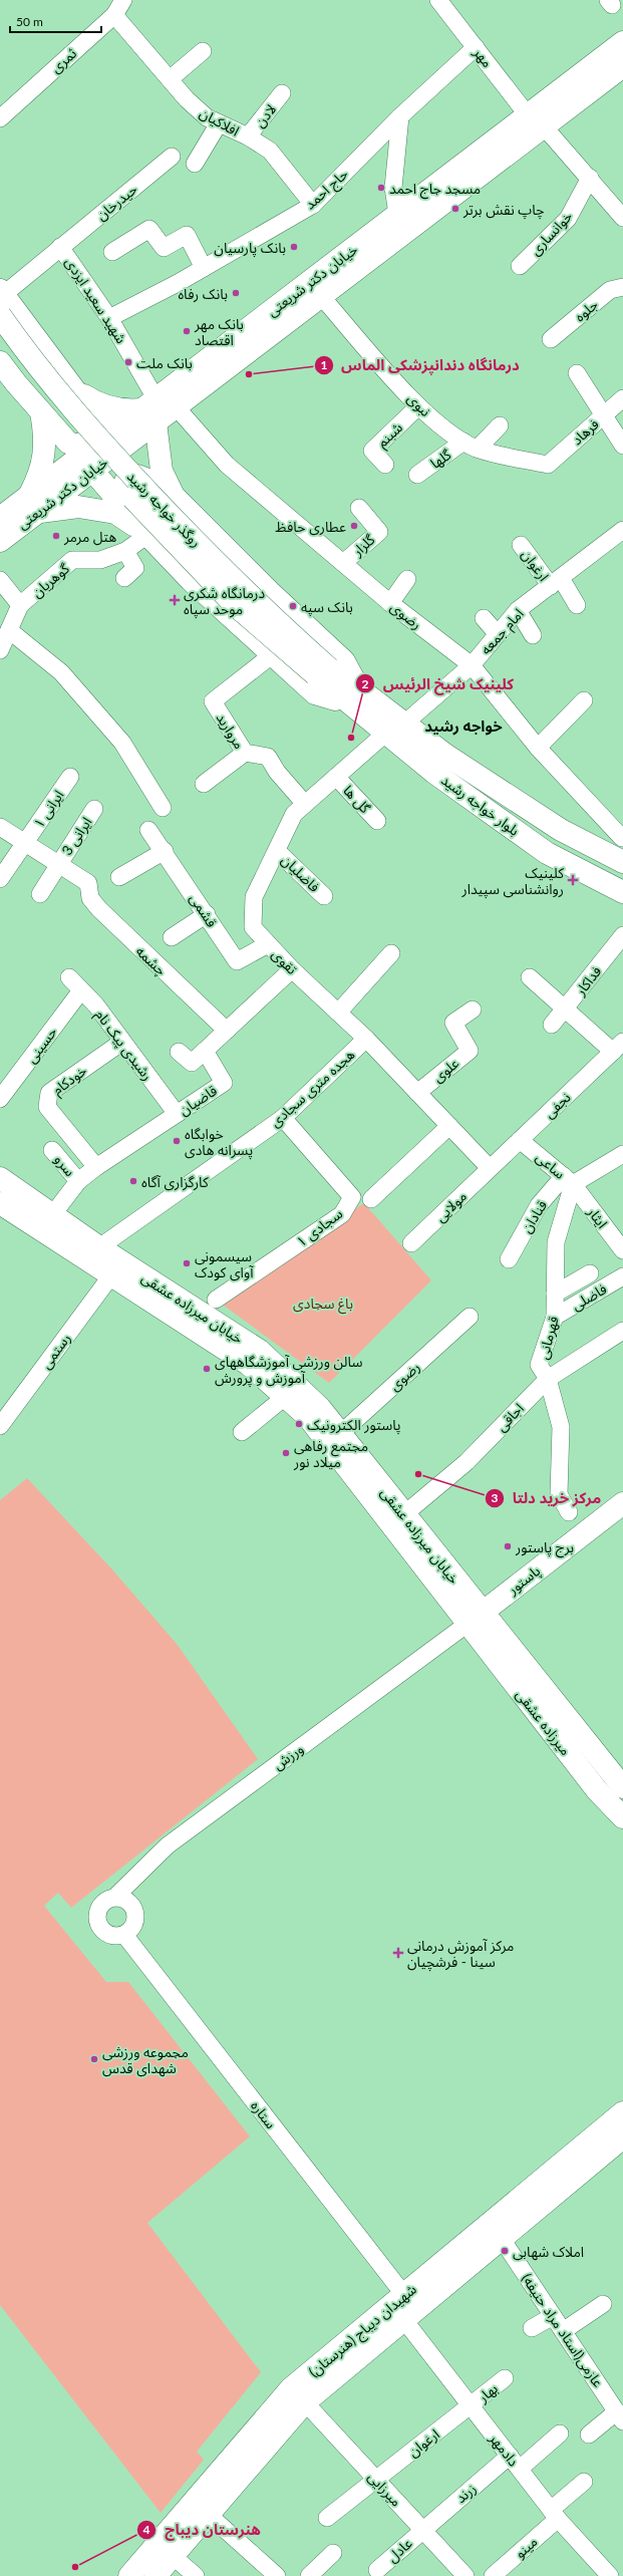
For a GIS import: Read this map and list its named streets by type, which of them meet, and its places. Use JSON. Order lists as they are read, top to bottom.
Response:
{
  "streets": {
    "main road": [
      "خیابان دکتر شریعتی",
      "روگذر خواجه رشید",
      "بلوار خواجه رشید",
      "خیابان میرزاده عشقی",
      "پاستور",
      "میرزاده عشقی",
      "شهیدان دیباج (هنرستان)"
    ],
    "street": [
      "مهر",
      "ثمری",
      "لادن",
      "افلاکیان",
      "حاج احمد",
      "حیدرخان",
      "خوانساری",
      "شهید سعید ایزدی",
      "جلوه",
      "نبوی",
      "فرهاد",
      "شبنم",
      "گلها",
      "گلزار",
      "ارغوان",
      "گوهریان",
      "رضوی",
      "امام جمعه",
      "مروارید",
      "گل ها",
      "ایرانی ۱",
      "ایرانی 3",
      "فاضلیان",
      "قشمی",
      "چشمه",
      "تقوی",
      "فداکار",
      "حسینی",
      "رشیدی پیک نام",
      "علوی",
      "خودکام",
      "هجده متری سجادی",
      "قاضیان",
      "نجفی",
      "سرو",
      "ساعی",
      "مولایی",
      "قنادان",
      "ایثار",
      "سجادی ۱",
      "فاضلی",
      "قهرمانی",
      "رستمی",
      "اجاقی",
      "ورزش",
      "ستاره",
      "عازمی(استاد مراد حنیفه)",
      "بهار",
      "دادمهر",
      "میرزایی",
      "زرند",
      "مینو",
      "عادل"
    ]
  },
  "crossings": [
    ["مهر", "حاج احمد"],
    ["مهر", "خوانساری"],
    ["مهر", "خیابان دکتر شریعتی"],
    ["ثمری", "افلاکیان"],
    ["لادن", "افلاکیان"],
    ["افلاکیان", "حاج احمد"],
    ["حاج احمد", "شهید سعید ایزدی"],
    ["حیدرخان", "شهید سعید ایزدی"],
    ["خیابان دکتر شریعتی", "شهید سعید ایزدی"],
    ["خیابان دکتر شریعتی", "نبوی"],
    ["خیابان دکتر شریعتی", "رضوی"],
    ["شهید سعید ایزدی", "روگذر خواجه رشید"],
    ["نبوی", "فرهاد"],
    ["نبوی", "شبنم"],
    ["نبوی", "گلها"],
    ["گلزار", "رضوی"],
    ["ارغوان", "امام جمعه"],
    ["ارغوان", "بهار"],
    ["ارغوان", "دادمهر"],
    ["ارغوان", "میرزایی"],
    ["رضوی", "امام جمعه"],
    ["رضوی", "بلوار خواجه رشید"],
    ["رضوی", "خیابان میرزاده عشقی"],
    ["امام جمعه", "بلوار خواجه رشید"],
    ["امام جمعه", "تقوی"],
    ["مروارید", "تقوی"],
    ["گل ها", "تقوی"],
    ["بلوار خواجه رشید", "تقوی"],
    ["ایرانی 3", "چشمه"],
    ["فاضلیان", "تقوی"],
    ["قشمی", "تقوی"],
    ["تقوی", "علوی"],
    ["تقوی", "هجده متری سجادی"],
    ["تقوی", "نجفی"],
    ["تقوی", "مولایی"],
    ["حسینی", "رشیدی پیک نام"],
    ["رشیدی پیک نام", "خودکام"],
    ["رشیدی پیک نام", "قاضیان"],
    ["خودکام", "قاضیان"],
    ["هجده متری سجادی", "سجادی ۱"],
    ["هجده متری سجادی", "خیابان میرزاده عشقی"],
    ["قاضیان", "سرو"],
    ["قاضیان", "خیابان میرزاده عشقی"],
    ["نجفی", "ساعی"],
    ["نجفی", "مولایی"],
    ["ساعی", "قنادان"],
    ["ساعی", "ایثار"],
    ["ساعی", "قهرمانی"],
    ["قنادان", "ایثار"],
    ["قنادان", "قهرمانی"],
    ["ایثار", "قهرمانی"],
    ["فاضلی", "قهرمانی"],
    ["خیابان میرزاده عشقی", "رستمی"],
    ["خیابان میرزاده عشقی", "اجاقی"],
    ["خیابان میرزاده عشقی", "پاستور"],
    ["خیابان میرزاده عشقی", "میرزاده عشقی"],
    ["خیابان میرزاده عشقی", "ورزش"],
    ["قهرمانی", "اجاقی"],
    ["پاستور", "میرزاده عشقی"],
    ["پاستور", "ورزش"],
    ["میرزاده عشقی", "ورزش"],
    ["ورزش", "ستاره"],
    ["ستاره", "شهیدان دیباج (هنرستان)"],
    ["شهیدان دیباج (هنرستان)", "عازمی(استاد مراد حنیفه)"],
    ["شهیدان دیباج (هنرستان)", "دادمهر"],
    ["شهیدان دیباج (هنرستان)", "میرزایی"],
    ["بهار", "دادمهر"],
    ["دادمهر", "زرند"],
    ["دادمهر", "مینو"],
    ["میرزایی", "زرند"],
    ["میرزایی", "عادل"],
    ["زرند", "عادل"]
  ],
  "districts": ["خواجه رشید"],
  "parks": ["باغ سجادی"],
  "places": {
    "other": [
      "مسجد جاج احمد",
      "چاپ نقش برتر",
      "بانک پارسیان",
      "بانک رفاه",
      "بانک مهر اقتصاد",
      "بانک ملت",
      "درمانگاه دندانپزشکی الماس",
      "عطاری حافظ",
      "هتل مرمر",
      "بانک سپه",
      "کلینیک شیخ الرئیس",
      "خوابگاه پسرانه هادی",
      "کارگزاری آگاه",
      "سیسمونی آوای کودک",
      "سالن ورزشی آموزشگاههای آموزش و پرورش",
      "پاستور الکترونیک",
      "مجتمع رفاهی میلاد نور",
      "مرکز خرید دلتا",
      "برج پاستور",
      "مجموعه ورزشی شهدای قدس",
      "املاک شهابی",
      "هنرستان دیباج"
    ],
    "health": ["درمانگاه شکری موحد سپاه", "کلینیک روانشناسی سپیدار", "مرکز آموزش درمانی سینا - فرشچیان"]
  },
  "scale_bar": "50 m"
}
